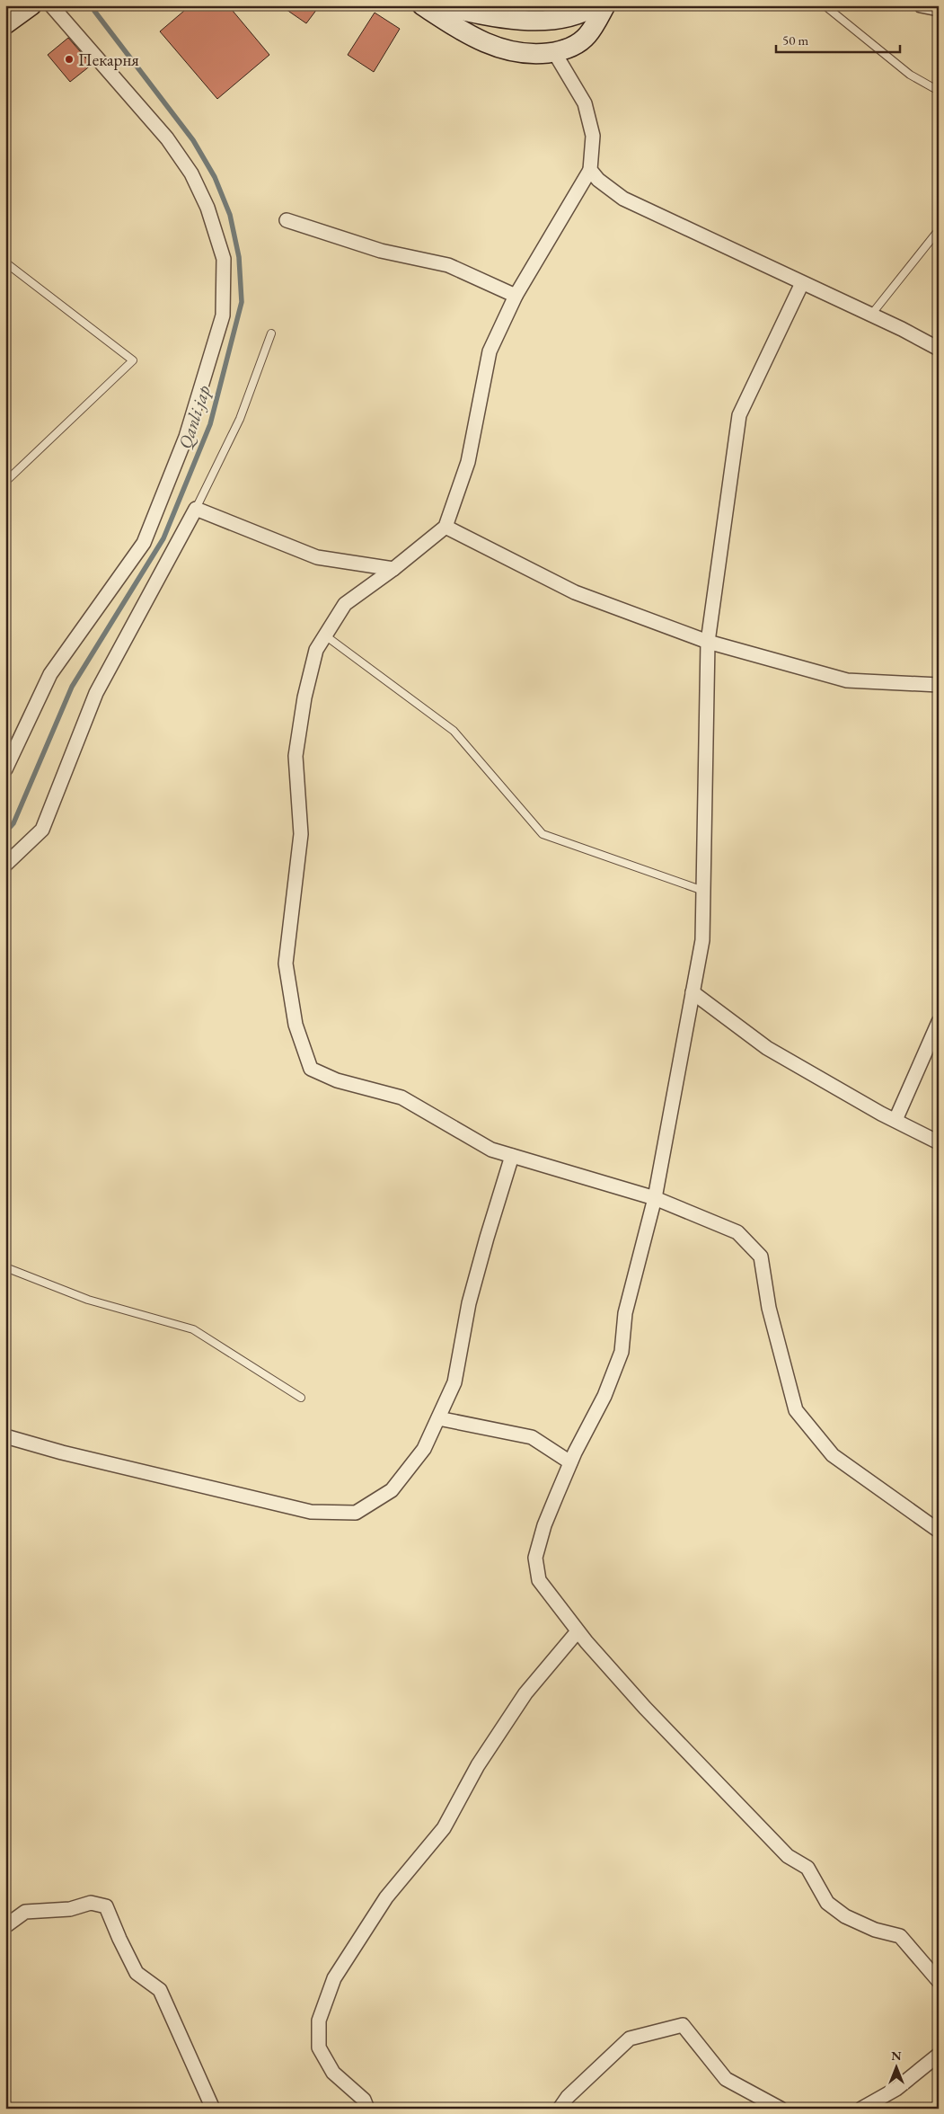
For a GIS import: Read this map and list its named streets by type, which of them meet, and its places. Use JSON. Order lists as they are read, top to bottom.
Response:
{
  "water": ["Qanli jap"],
  "places": ["Пекарня"],
  "scale_bar": "50 m",
  "north": "top"
}
